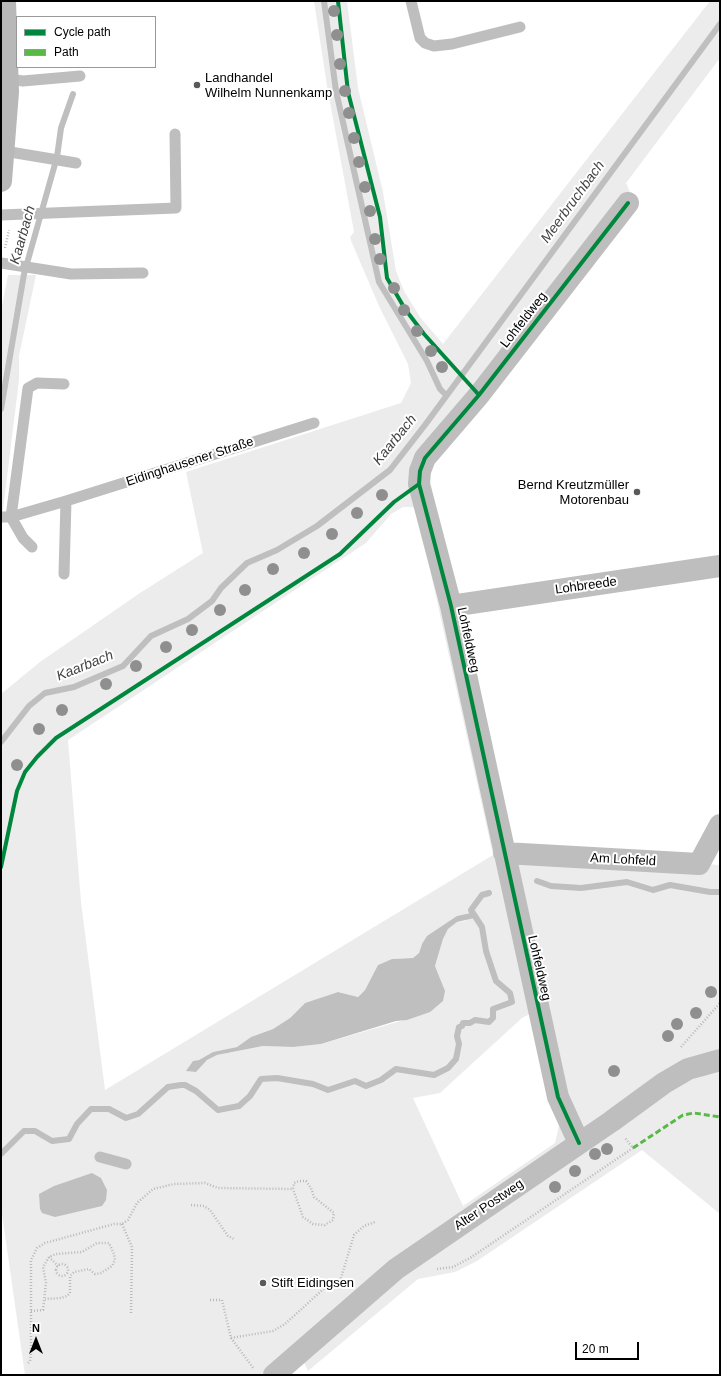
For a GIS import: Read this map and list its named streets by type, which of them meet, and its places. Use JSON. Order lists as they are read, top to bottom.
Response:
{
  "streets": {
    "street": [
      "Lohfeldweg",
      "Lohbreede",
      "Am Lohfeld",
      "Alter Postweg"
    ],
    "lane": ["Eidinghausener Straße"]
  },
  "crossings": [
    ["Lohfeldweg", "Lohbreede"],
    ["Lohfeldweg", "Am Lohfeld"],
    ["Lohfeldweg", "Alter Postweg"]
  ],
  "water": ["Meerbruchbach", "Kaarbach"],
  "places": ["Landhandel Wilhelm Nunnenkamp", "Bernd Kreutzmüller Motorenbau", "Stift Eidingsen"],
  "legend": ["Cycle path", "Path"],
  "scale_bar": "20 m",
  "north": "top"
}
